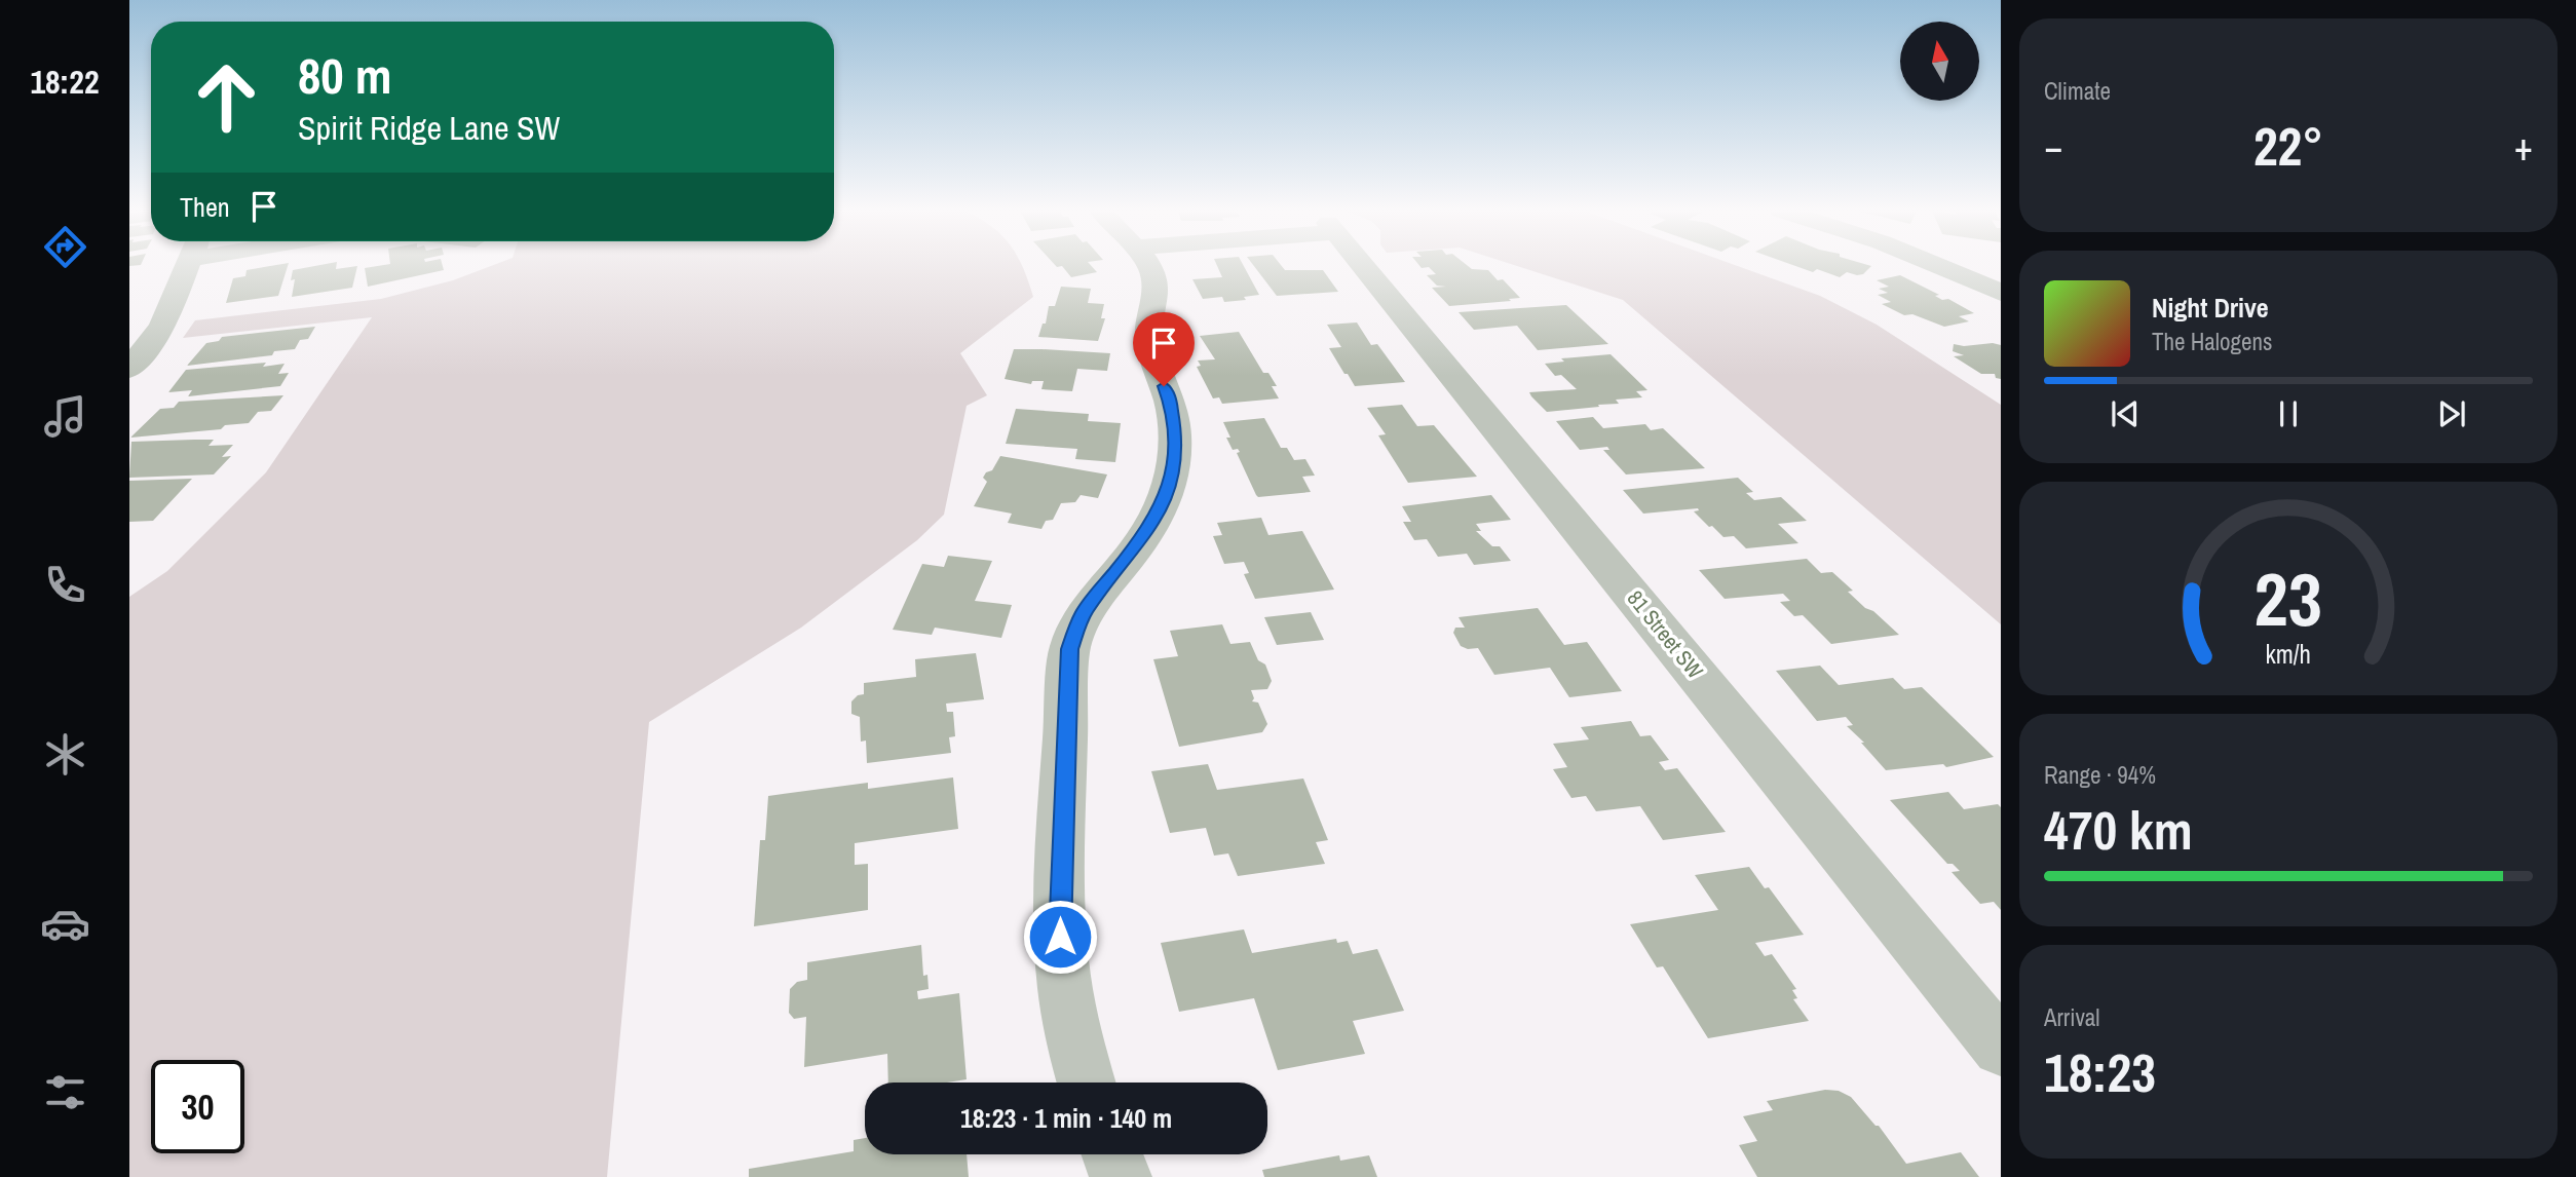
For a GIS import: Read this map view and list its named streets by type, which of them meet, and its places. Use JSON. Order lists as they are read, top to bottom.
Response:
{
  "streets": {
    "street": ["81 Street SW"]
  },
  "north": "top",
  "page": {
    "tabs": "18:22",
    "tile": [
      "Climate",
      ["Range · 94%", "470 km"],
      ["Arrival", "18:23"]
    ],
    "turn": ["80 m", "Spirit Ridge Lane SW"],
    "heat": ["−", "22°", "+"],
    "then": "Then",
    "song": ["Night Drive", "The Halogens"],
    "limit": "30",
    "trip": "18:23 · 1 min · 140 m",
    "gauge": ["23", "km/h"]
  }
}
